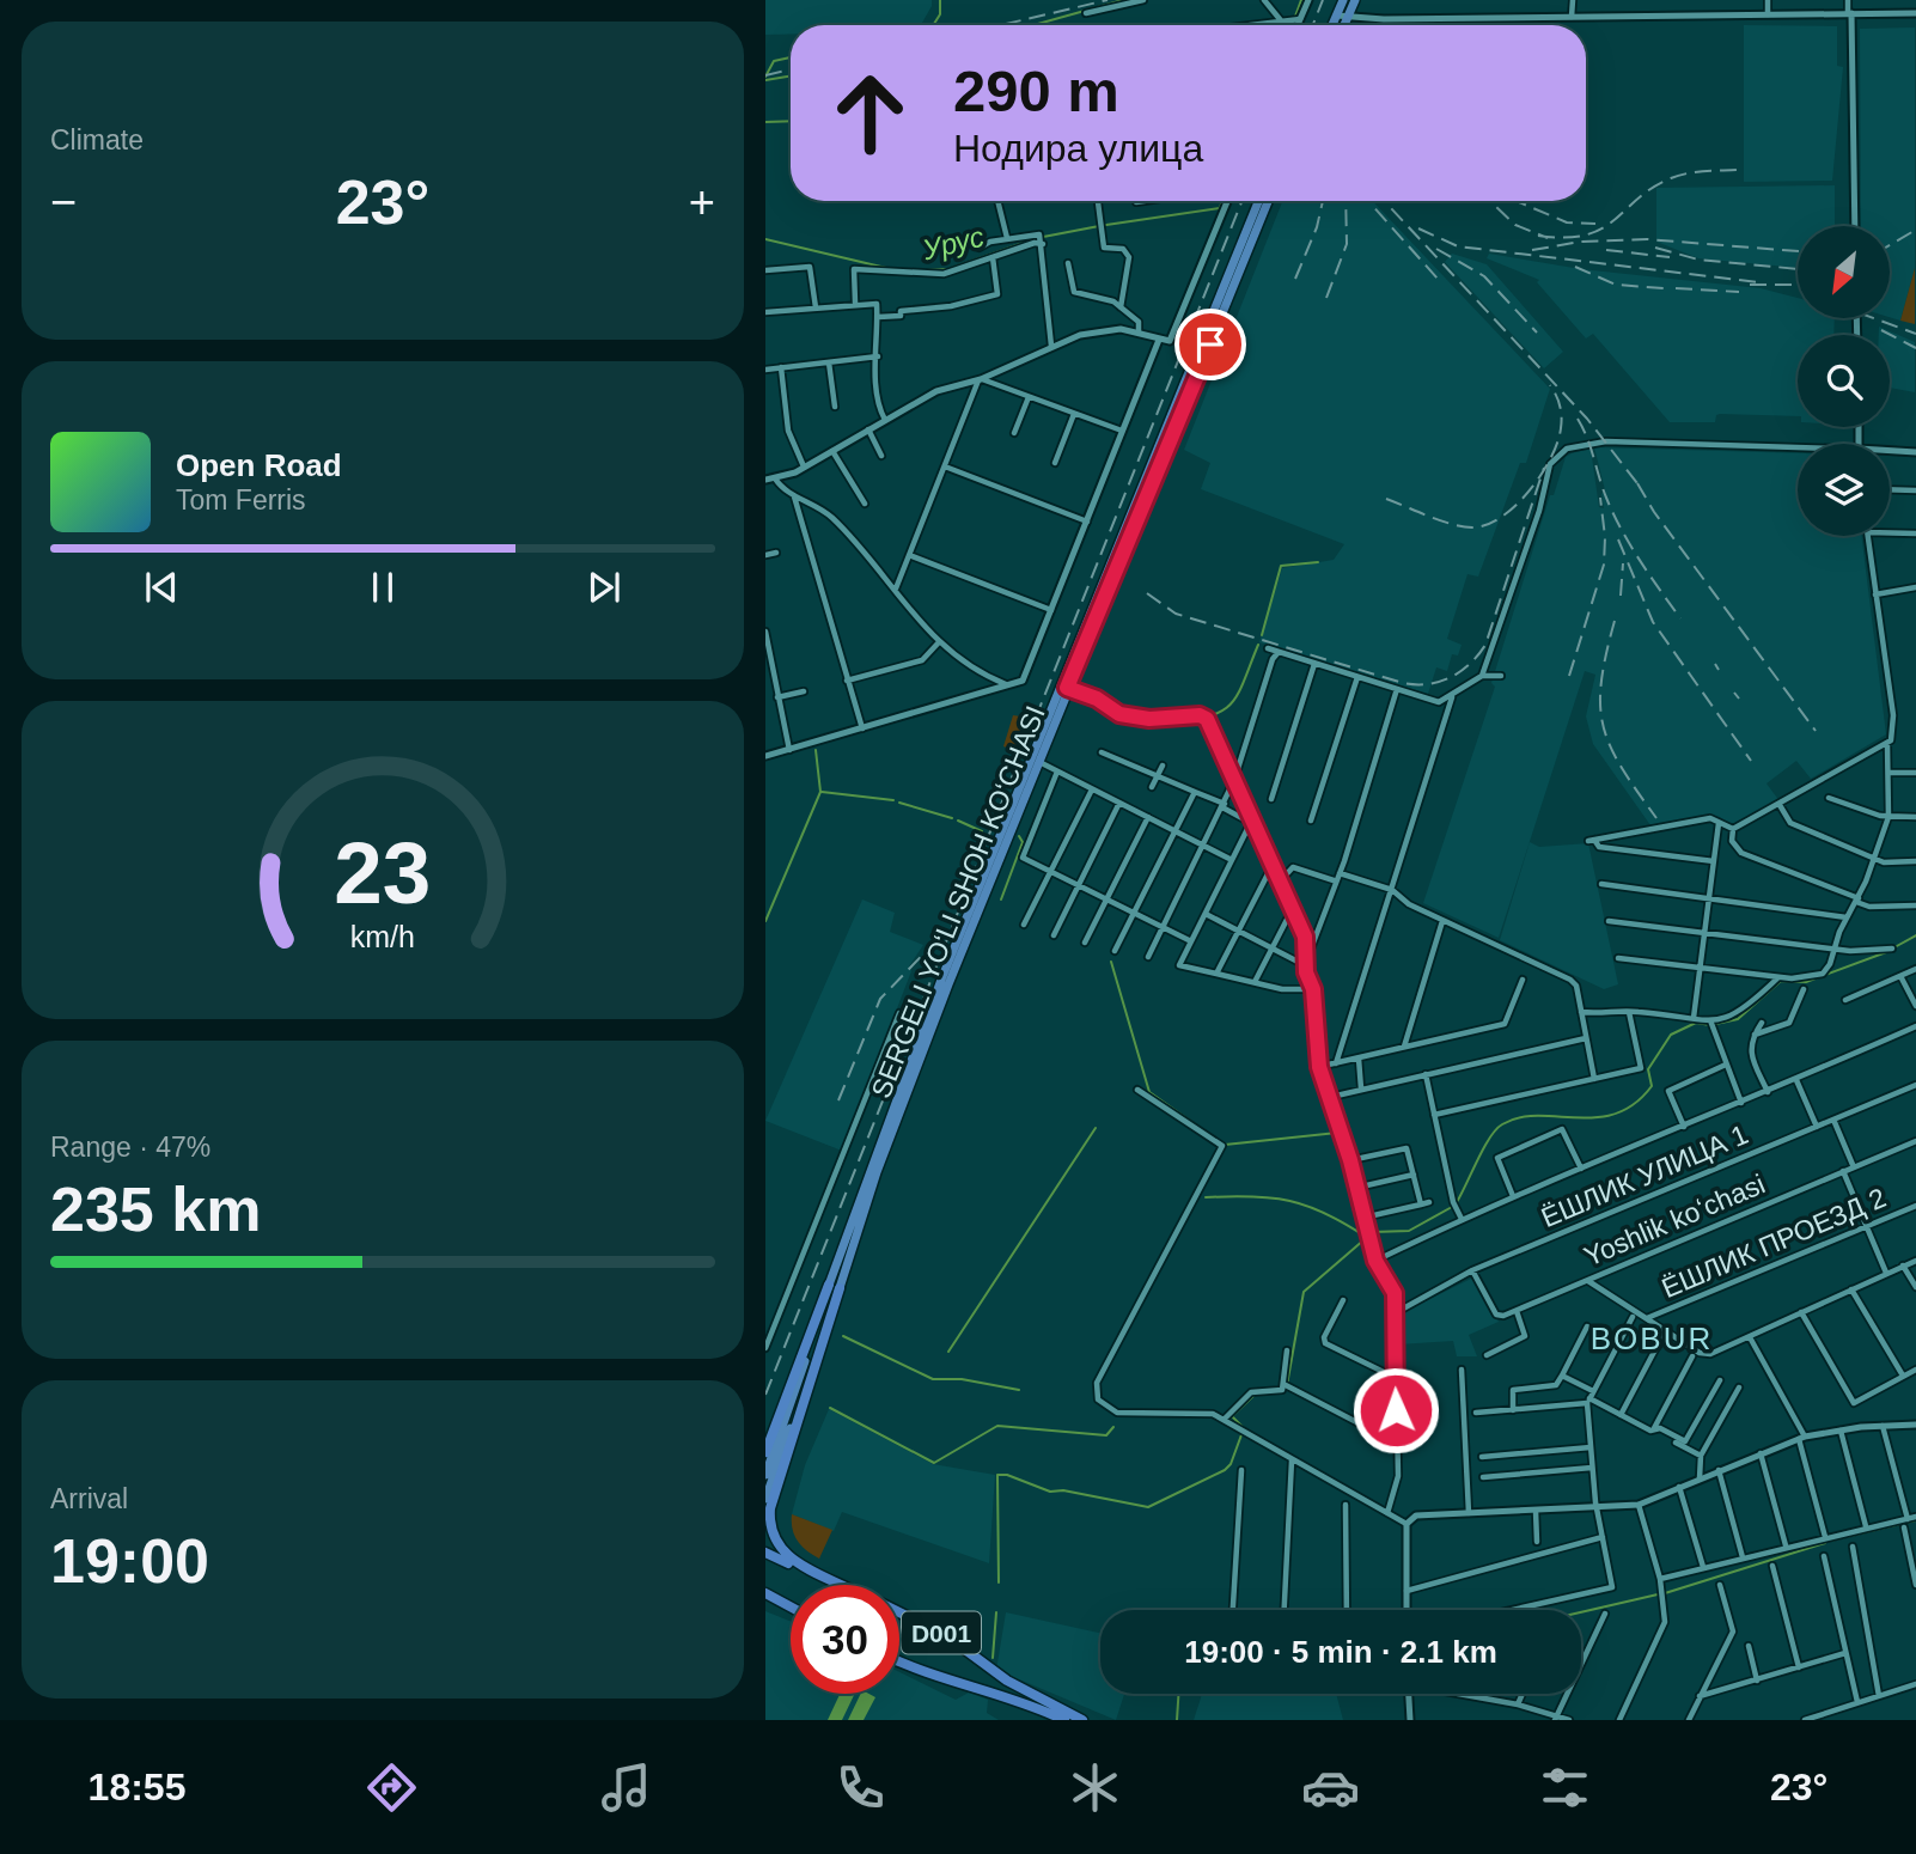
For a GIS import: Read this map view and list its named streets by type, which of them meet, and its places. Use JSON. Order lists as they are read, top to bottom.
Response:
{
  "streets": {
    "highway": ["D001"],
    "main road": ["SERGELI YO‘LI SHOH KO‘CHASI"],
    "street": ["ЁШЛИК УЛИЦА 1", "Yoshlik koʻchasi", "ЁШЛИК ПРОЕЗД 2"]
  },
  "districts": ["BOBUR"],
  "water": ["Урус"],
  "north": "bottom left",
  "page": {
    "tile": [
      "Climate",
      ["Range · 47%", "235 km"],
      ["Arrival", "19:00"]
    ],
    "turn": ["290 m", "Нодира улица"],
    "heat": ["−", "23°", "+"],
    "song": ["Open Road", "Tom Ferris"],
    "limit": "30",
    "trip": "19:00 · 5 min · 2.1 km",
    "tabs": ["18:55", "23°"],
    "gauge": ["23", "km/h"]
  }
}
